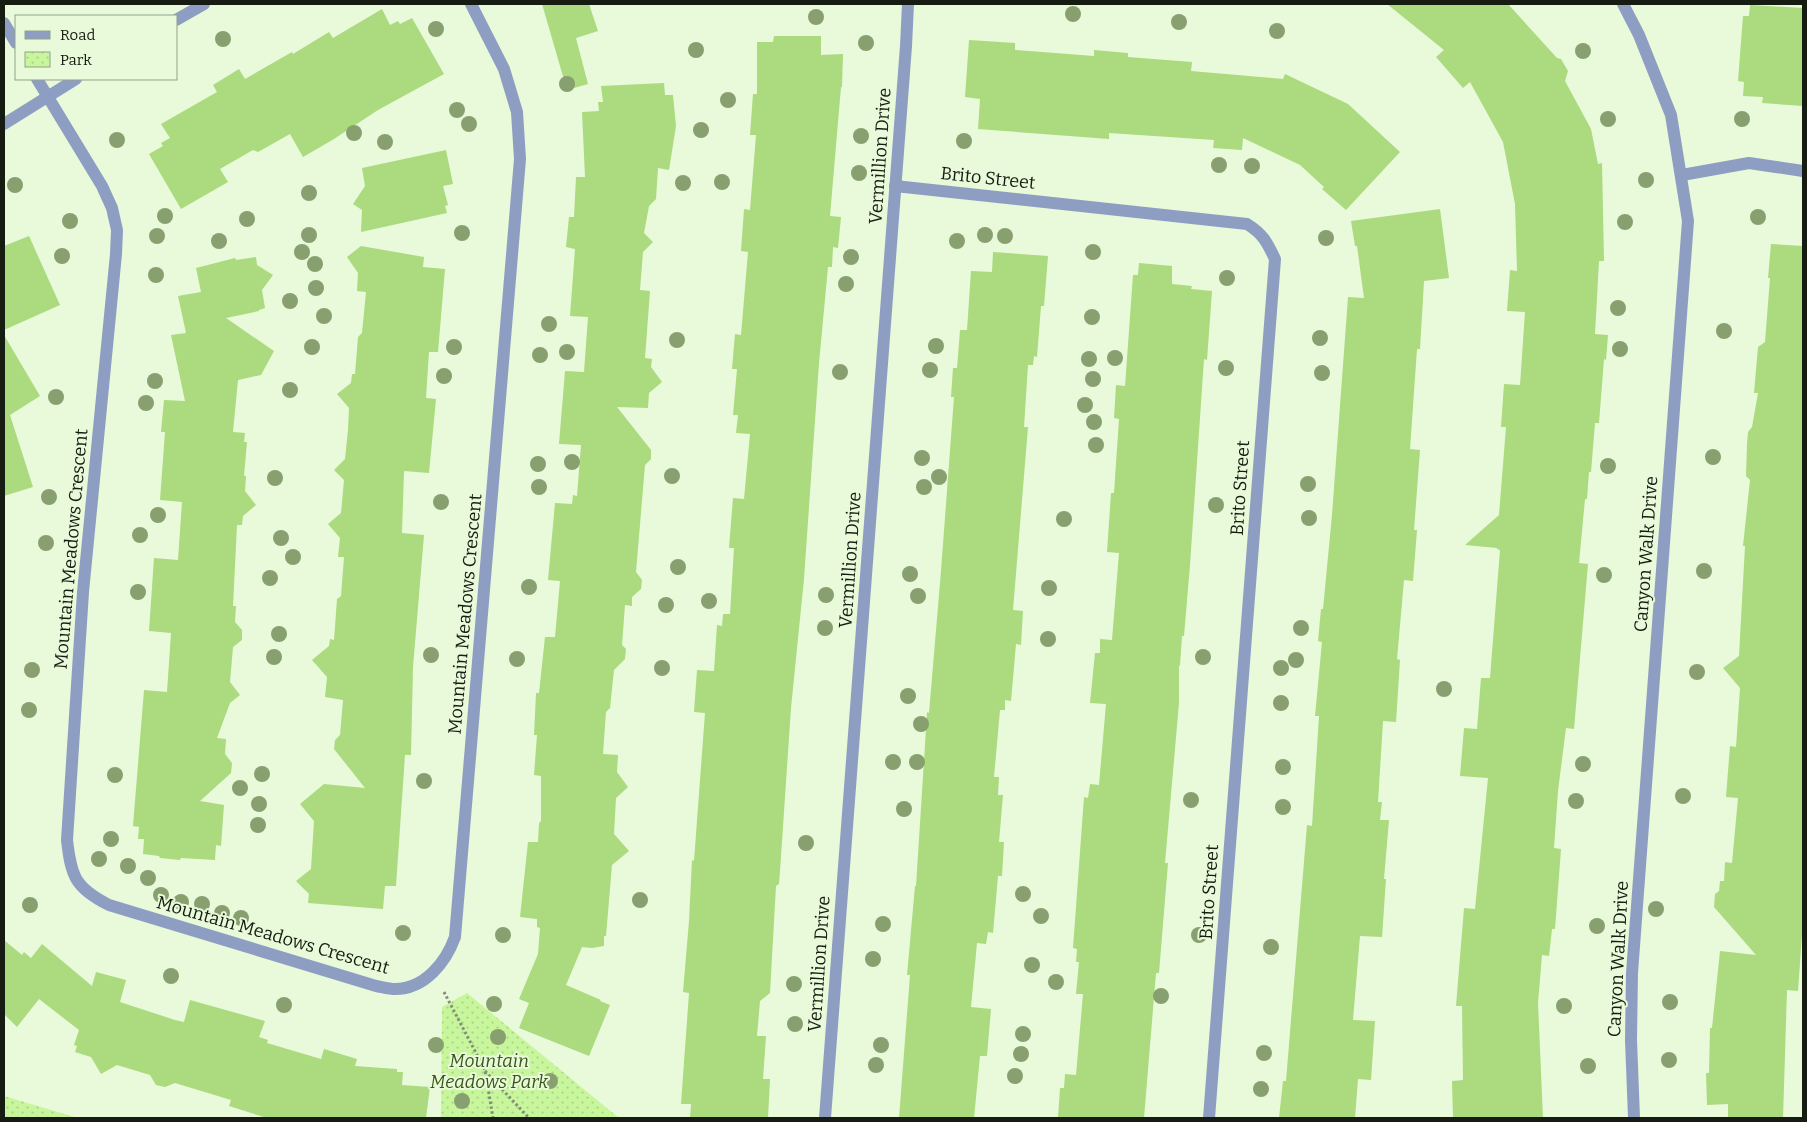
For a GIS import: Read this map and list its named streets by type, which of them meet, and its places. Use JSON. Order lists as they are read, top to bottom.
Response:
{
  "streets": {
    "street": [
      "Vermillion Drive",
      "Brito Street",
      "Mountain Meadows Crescent",
      "Canyon Walk Drive"
    ]
  },
  "crossings": [
    ["Vermillion Drive", "Brito Street"]
  ],
  "parks": ["Mountain Meadows Park"],
  "legend": ["Road", "Park"]
}
